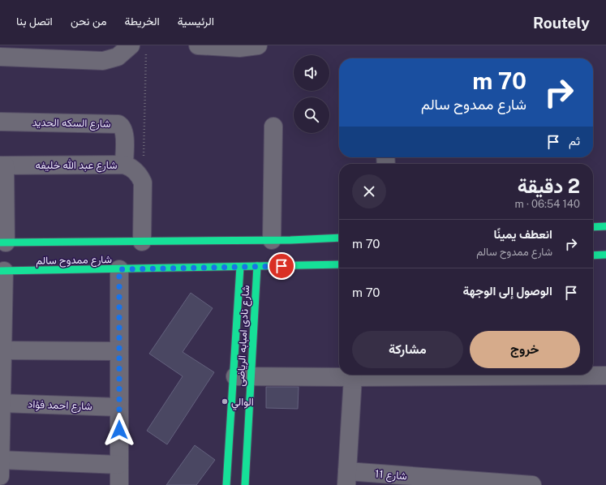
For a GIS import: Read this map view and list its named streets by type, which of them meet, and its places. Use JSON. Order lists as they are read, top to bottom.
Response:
{
  "streets": {
    "main road": ["شارع ممدوح سالم", "شارع نادى امبابه الرياضى"],
    "street": [
      "شارع السكه الحديد",
      "شارع عبد الله خليفه",
      "شارع احمد فؤاد",
      "شارع 11"
    ]
  },
  "crossings": [
    ["شارع السكه الحديد", "شارع عبد الله خليفه"],
    ["شارع عبد الله خليفه", "شارع ممدوح سالم"],
    ["شارع ممدوح سالم", "شارع نادى امبابه الرياضى"]
  ],
  "places": ["الوالي"],
  "page": {
    "header": "Routely",
    "nav": [
      "الرئيسية",
      "الخريطة",
      "من نحن",
      "اتصل بنا"
    ],
    "turn": ["70 m", "شارع ممدوح سالم"],
    "then": "ثم",
    "heading": ["2 دقيقة", "140 m · 06:54"],
    "list": [
      {
        "name": "انعطف يمينًا",
        "note": "شارع ممدوح سالم",
        "value": "70 m"
      },
      {
        "name": "الوصول إلى الوجهة",
        "value": "70 m"
      }
    ],
    "buttons": ["خروج", "مشاركة"]
  }
}
